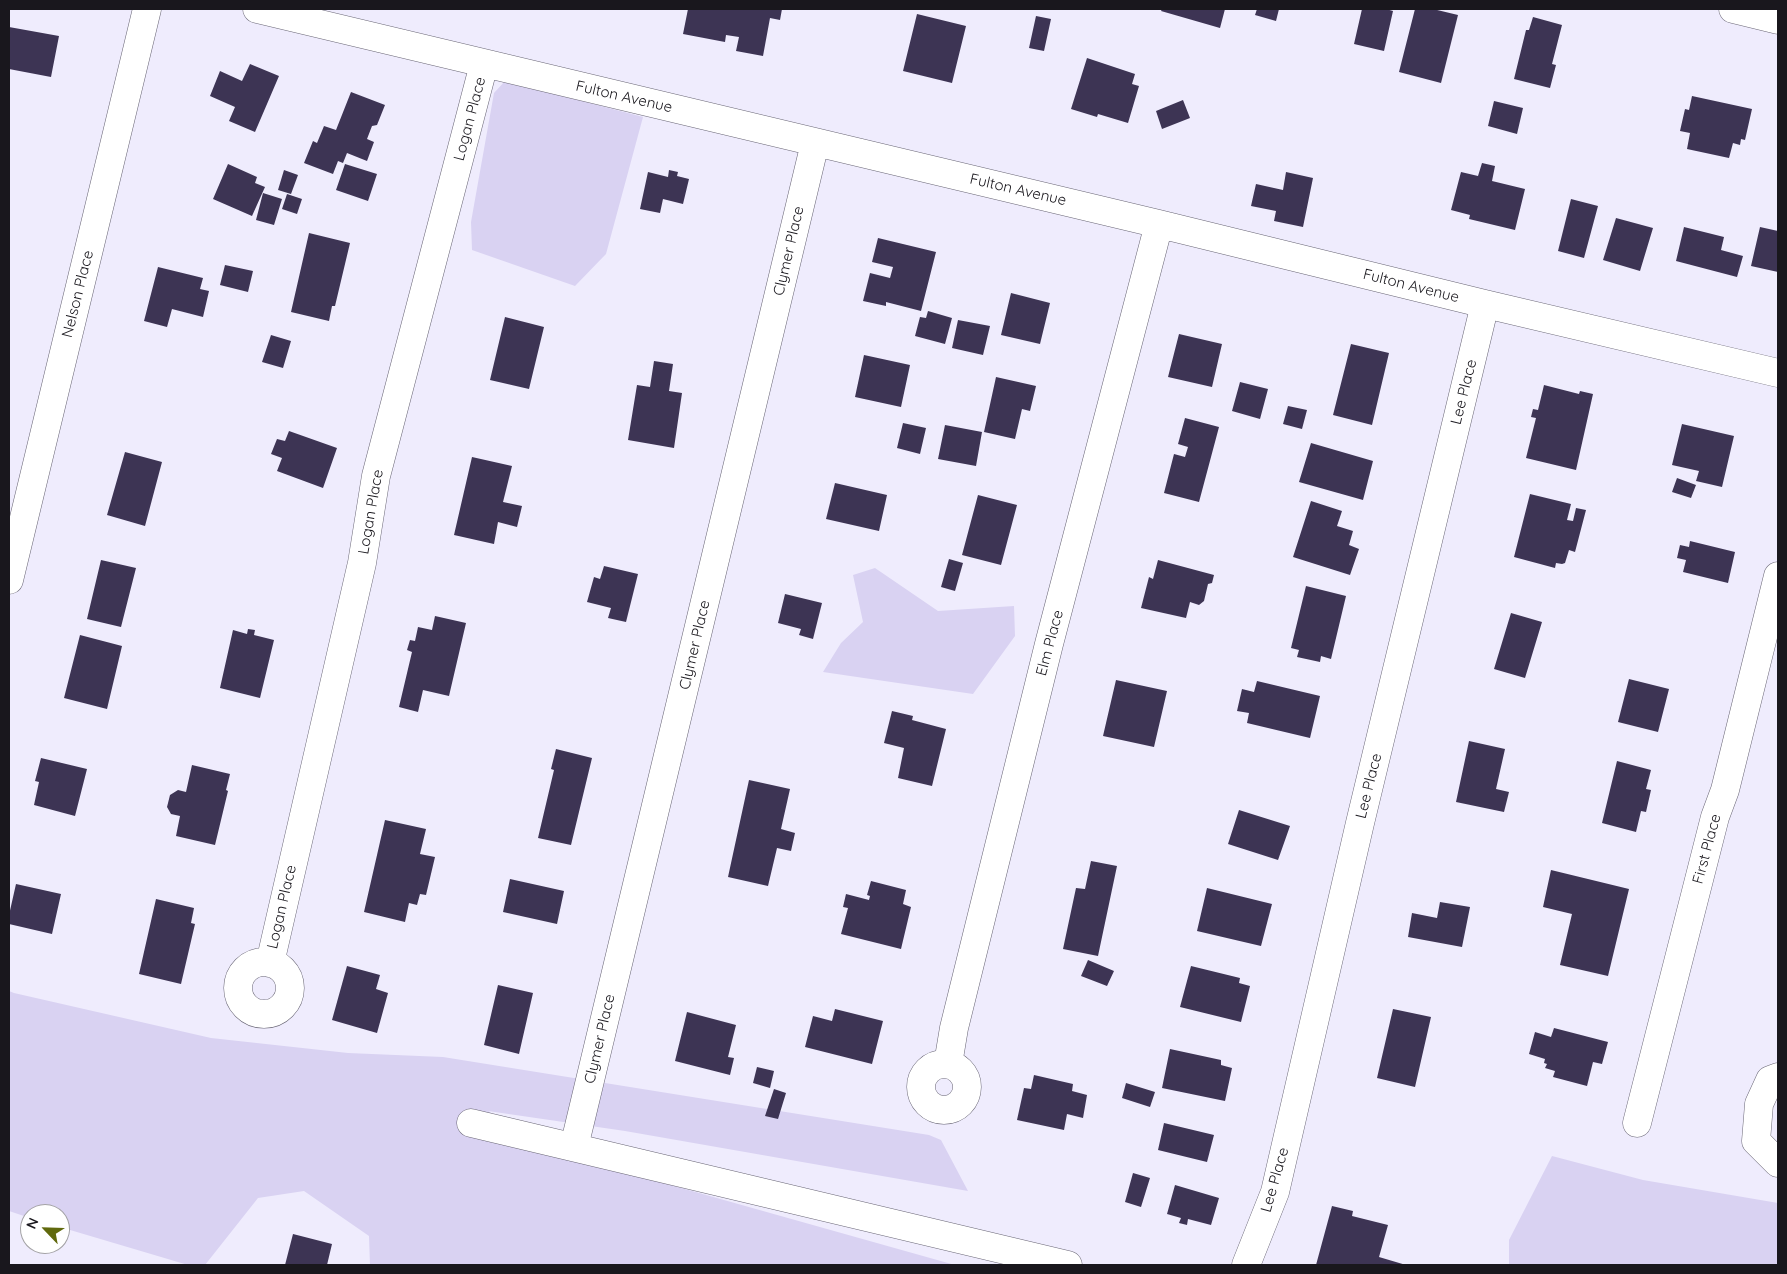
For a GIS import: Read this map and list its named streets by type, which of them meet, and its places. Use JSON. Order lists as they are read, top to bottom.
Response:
{
  "streets": {
    "street": [
      "Fulton Avenue",
      "Logan Place",
      "Clymer Place",
      "Nelson Place",
      "Lee Place",
      "Elm Place",
      "First Place"
    ]
  },
  "crossings": [
    ["Fulton Avenue", "Logan Place"],
    ["Fulton Avenue", "Clymer Place"],
    ["Fulton Avenue", "Lee Place"],
    ["Fulton Avenue", "Elm Place"]
  ],
  "north": "top left"
}
